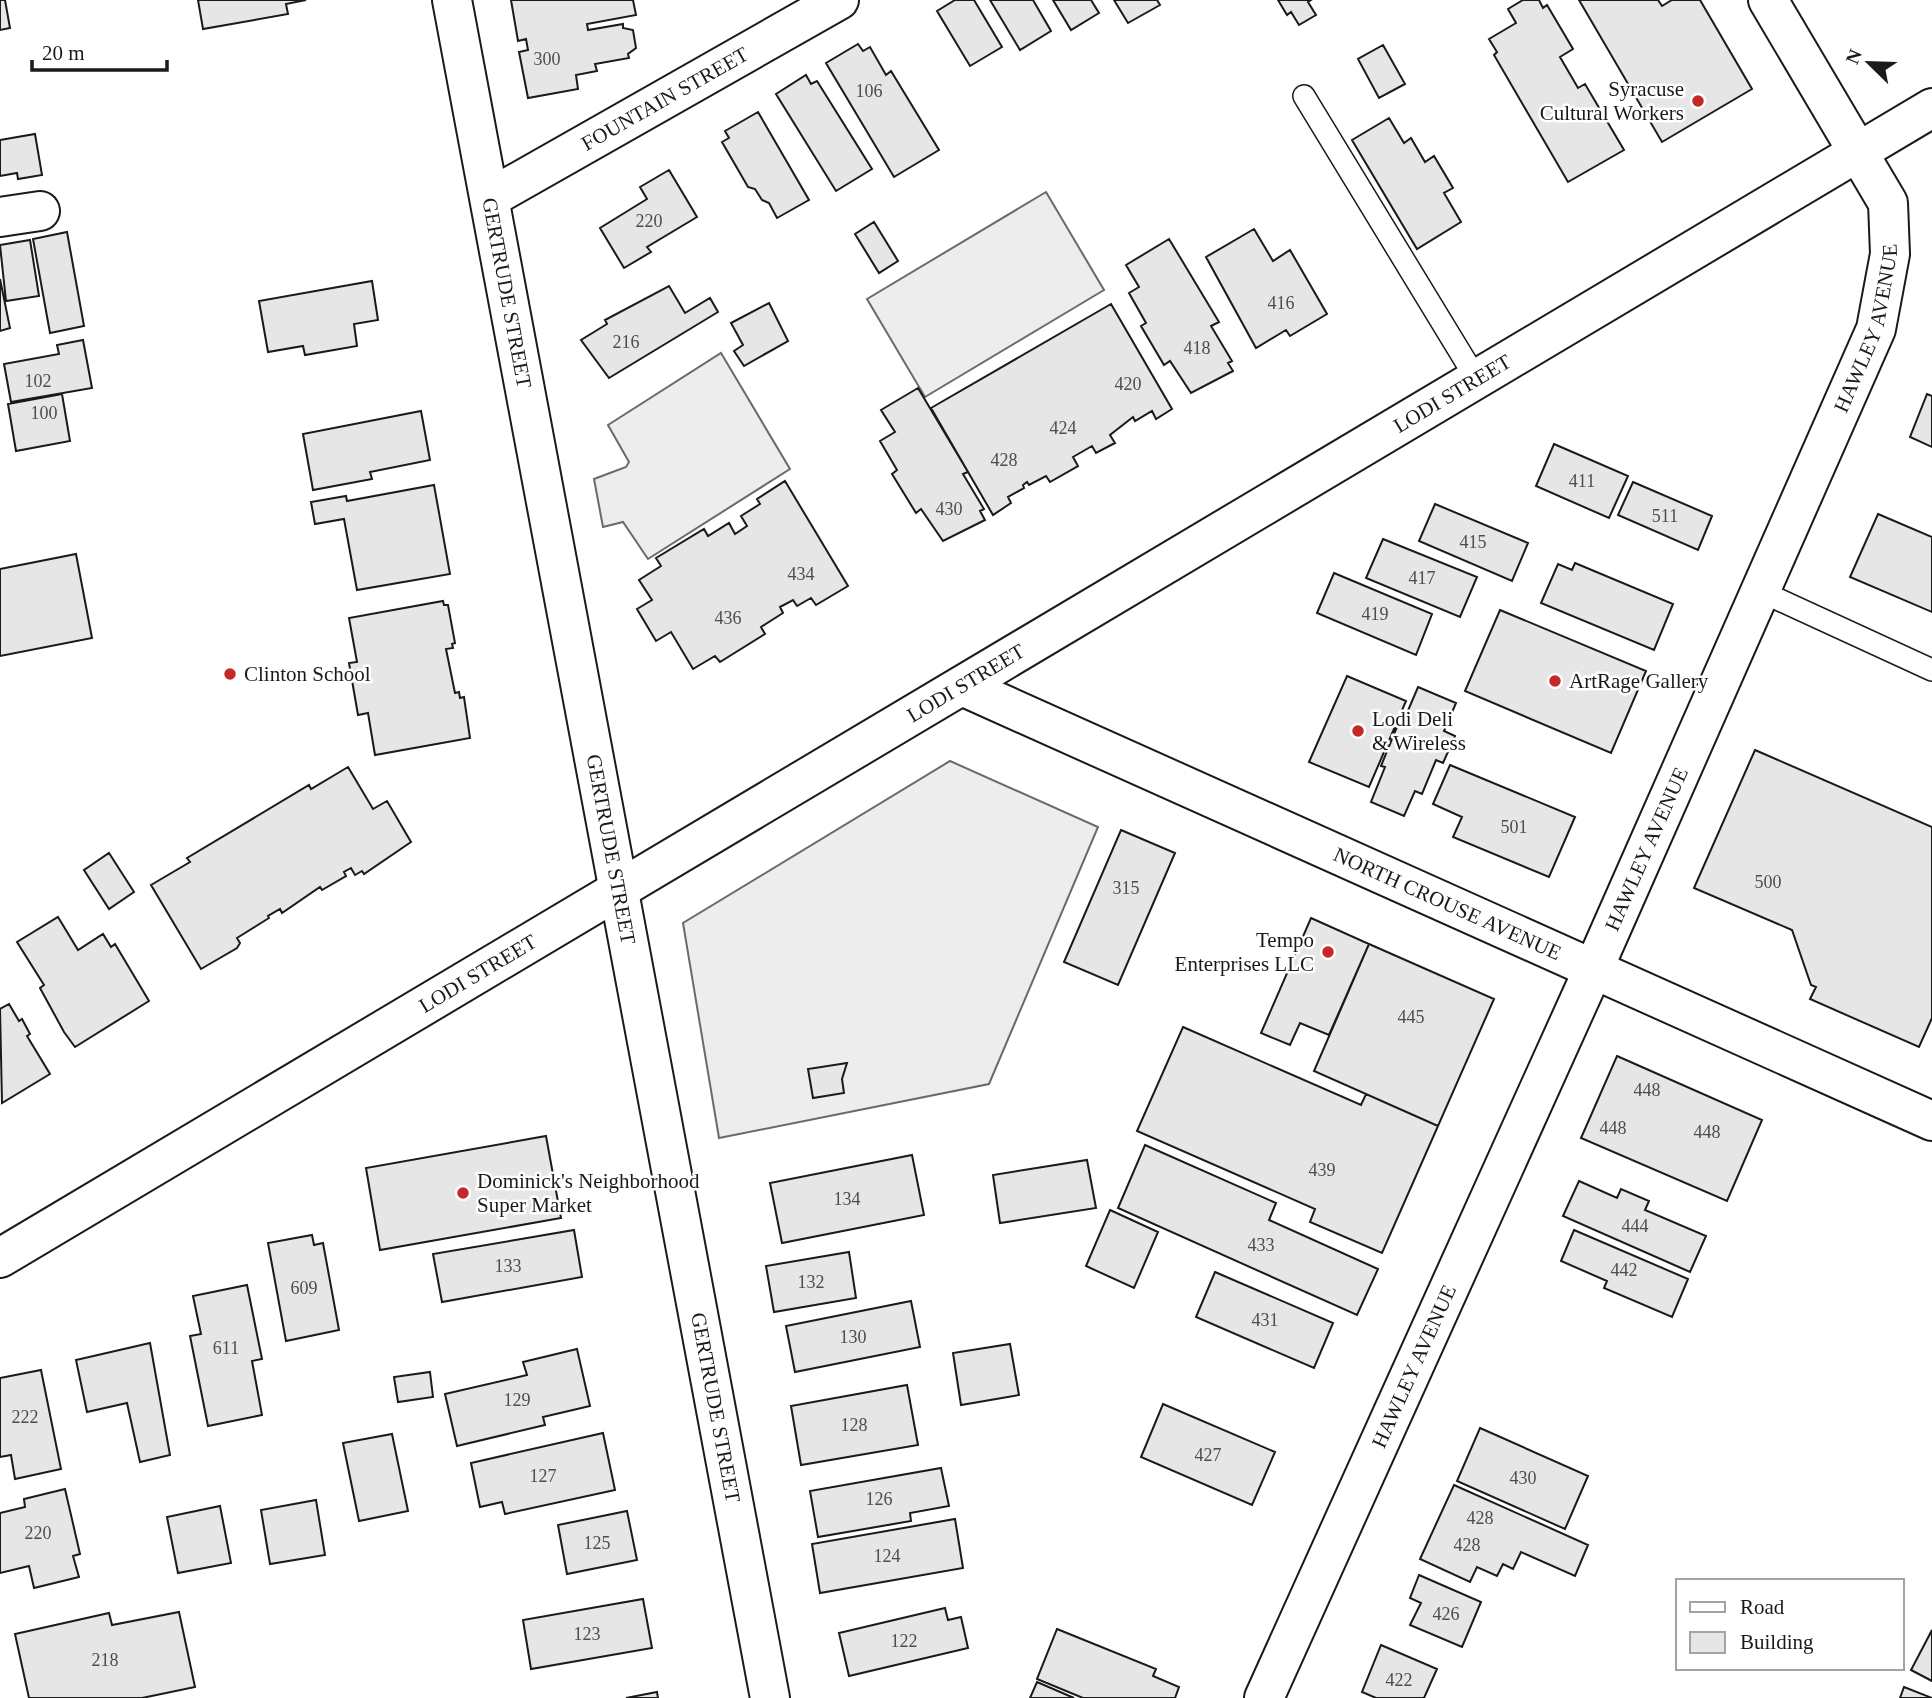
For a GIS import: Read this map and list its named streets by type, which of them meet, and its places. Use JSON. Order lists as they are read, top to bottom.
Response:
{
  "streets": {
    "street": [
      "FOUNTAIN STREET",
      "GERTRUDE STREET",
      "HAWLEY AVENUE",
      "LODI STREET",
      "NORTH CROUSE AVENUE"
    ]
  },
  "crossings": [
    ["FOUNTAIN STREET", "GERTRUDE STREET"],
    ["GERTRUDE STREET", "LODI STREET"],
    ["HAWLEY AVENUE", "LODI STREET"],
    ["HAWLEY AVENUE", "NORTH CROUSE AVENUE"],
    ["LODI STREET", "NORTH CROUSE AVENUE"]
  ],
  "places": [
    "Syracuse Cultural Workers",
    "Clinton School",
    "ArtRage Gallery",
    "Lodi Deli & Wireless",
    "Tempo Enterprises LLC",
    "Dominick's Neighborhood Super Market"
  ],
  "house_numbers": [
    "300",
    "106",
    "220",
    "416",
    "216",
    "418",
    "102",
    "420",
    "100",
    "424",
    "428",
    "411",
    "430",
    "511",
    "415",
    "434",
    "417",
    "419",
    "436",
    "501",
    "500",
    "315",
    "445",
    "448",
    "448",
    "448",
    "439",
    "134",
    "444",
    "433",
    "133",
    "442",
    "132",
    "609",
    "431",
    "130",
    "611",
    "129",
    "222",
    "128",
    "427",
    "127",
    "430",
    "126",
    "428",
    "220",
    "125",
    "428",
    "124",
    "426",
    "123",
    "122",
    "218",
    "422"
  ],
  "legend": ["Road", "Building"],
  "scale_bar": "20 m",
  "north": "top left"
}
